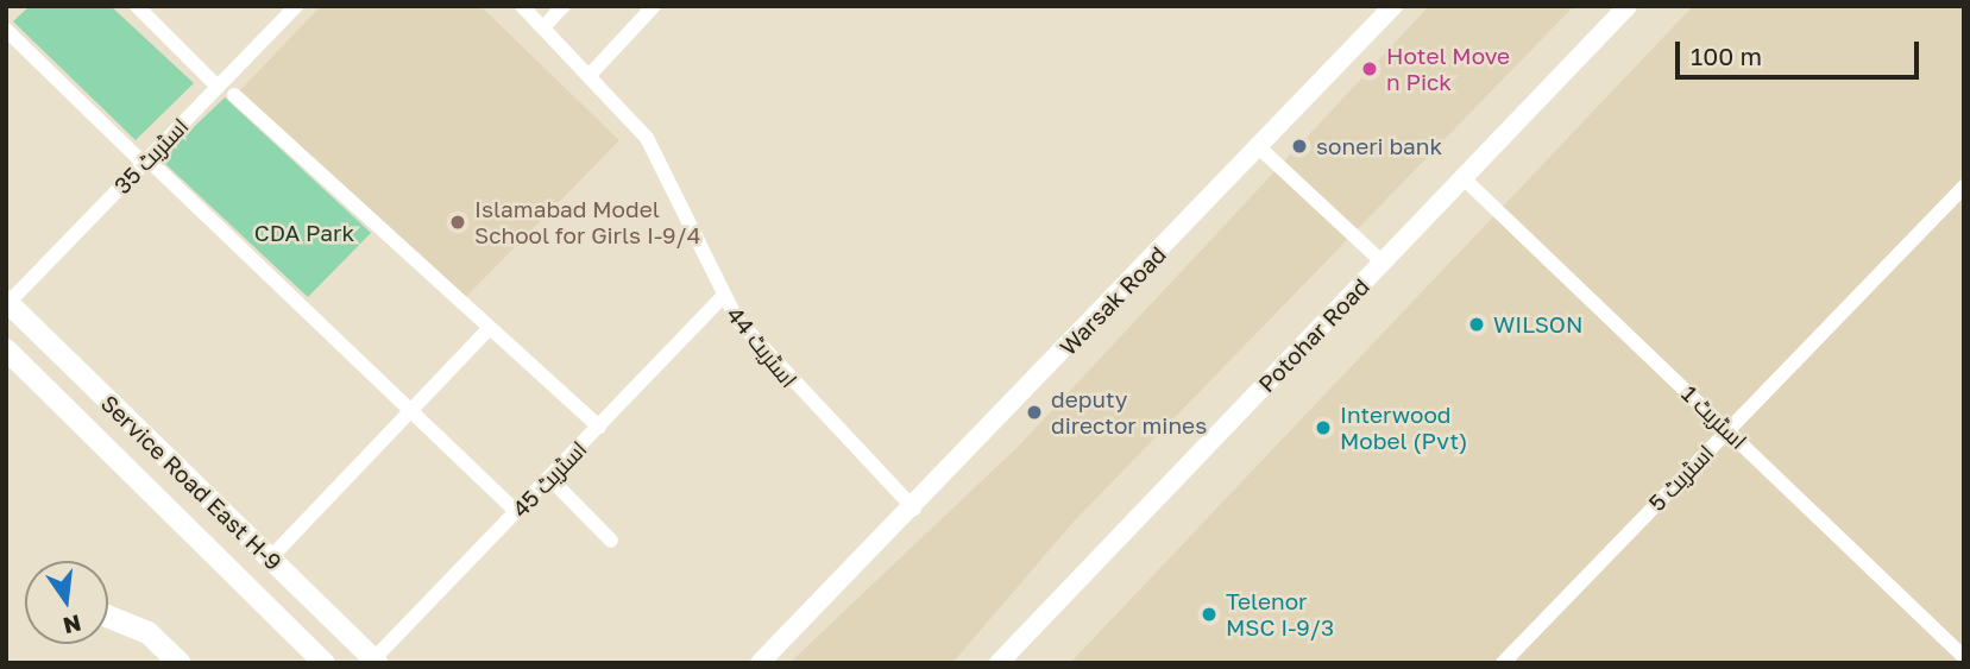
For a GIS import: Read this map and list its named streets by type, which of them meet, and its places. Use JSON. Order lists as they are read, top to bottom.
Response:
{
  "streets": {
    "main road": ["Service Road East H-9"],
    "street": [
      "اسٹریٹ 35",
      "Warsak Road",
      "Potohar Road",
      "اسٹریٹ 44",
      "اسٹریٹ 1",
      "اسٹریٹ 5",
      "اسٹریٹ 45"
    ]
  },
  "crossings": [
    ["اسٹریٹ 35", "Service Road East H-9"],
    ["Warsak Road", "اسٹریٹ 44"],
    ["Potohar Road", "اسٹریٹ 1"],
    ["اسٹریٹ 44", "اسٹریٹ 45"],
    ["اسٹریٹ 1", "اسٹریٹ 5"],
    ["اسٹریٹ 45", "Service Road East H-9"]
  ],
  "parks": ["CDA Park"],
  "places": [
    "Hotel Move n Pick",
    "soneri bank",
    "Islamabad Model School for Girls I-9/4",
    "WILSON",
    "deputy director mines",
    "Interwood Mobel (Pvt)",
    "Telenor MSC I-9/3"
  ],
  "scale_bar": "100 m",
  "north": "bottom"
}
